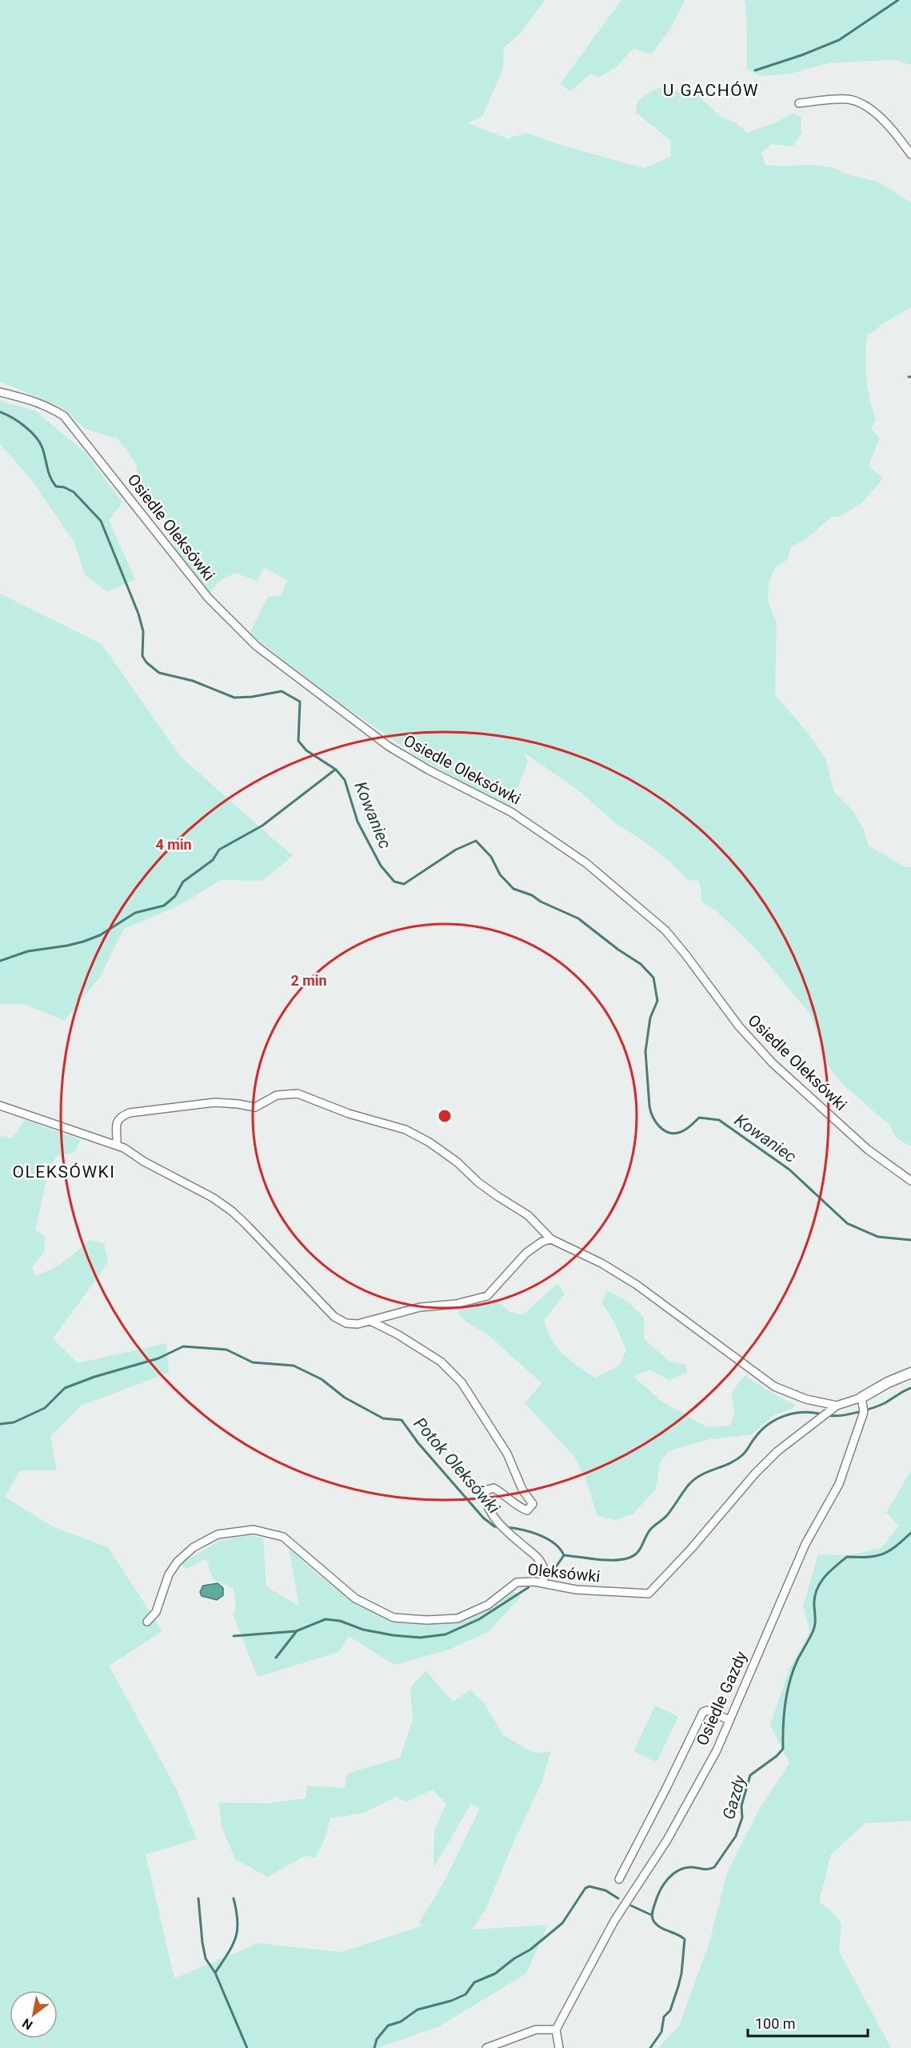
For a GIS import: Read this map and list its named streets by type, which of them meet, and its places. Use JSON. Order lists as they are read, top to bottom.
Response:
{
  "streets": {
    "street": ["Osiedle Oleksówki", "Oleksówki", "Osiedle Gazdy"]
  },
  "crossings": [
    ["Oleksówki", "Osiedle Gazdy"]
  ],
  "districts": ["U GACHÓW", "OLEKSÓWKI"],
  "water": ["Kowaniec", "Potok Oleksówki", "Gazdy"],
  "scale_bar": "100 m",
  "north": "bottom left",
  "rings": ["4 min", "2 min"]
}
